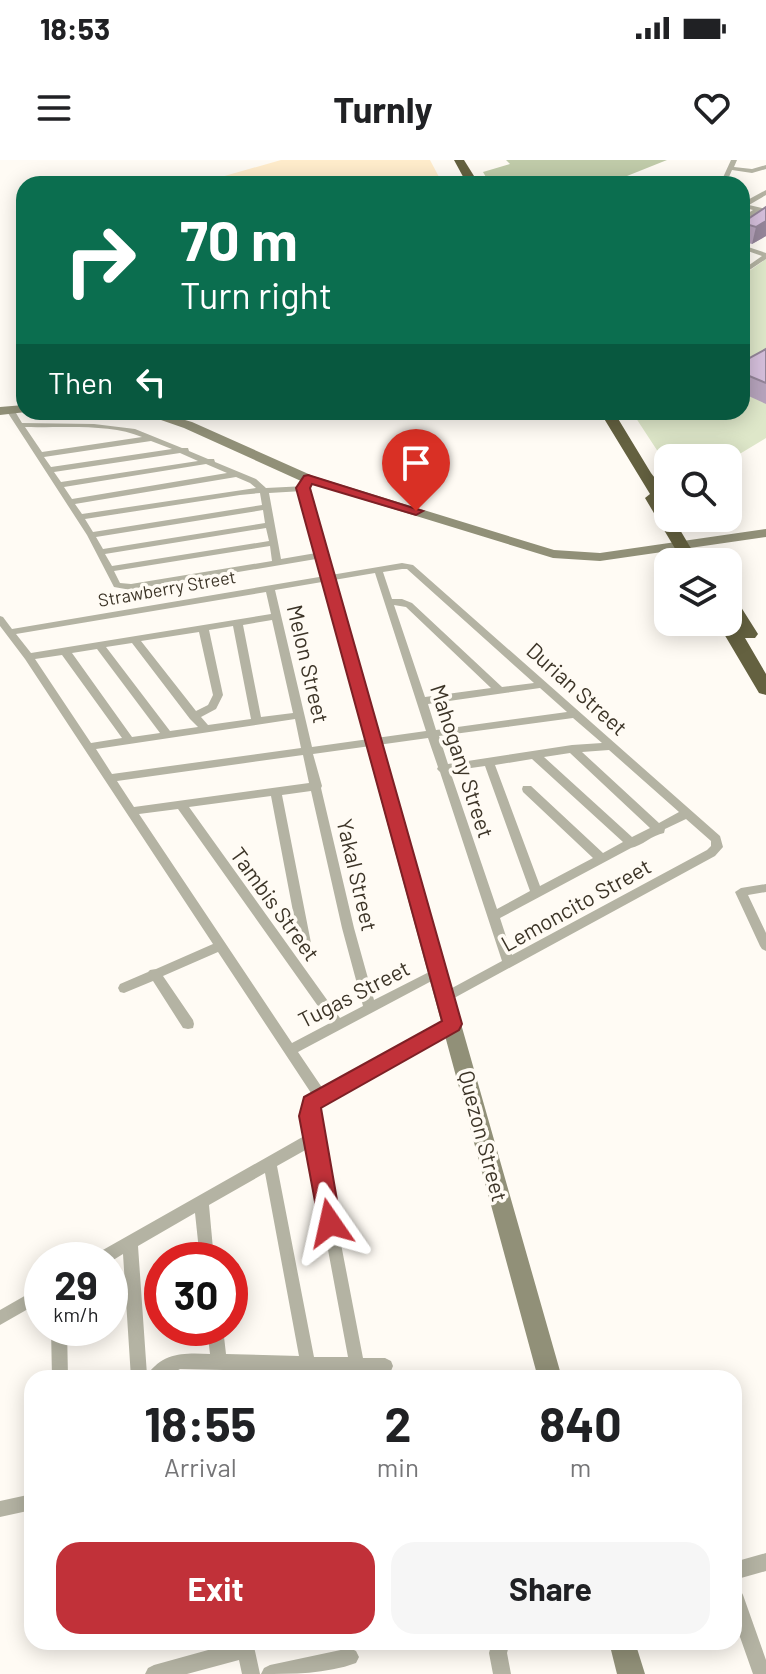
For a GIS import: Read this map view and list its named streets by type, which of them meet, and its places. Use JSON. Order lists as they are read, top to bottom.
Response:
{
  "streets": {
    "street": [
      "Strawberry Street",
      "Melon Street",
      "Durian Street",
      "Mahogany Street",
      "Yakal Street",
      "Tambis Street",
      "Lemoncito Street",
      "Tugas Street",
      "Quezon Street"
    ]
  },
  "crossings": [
    ["Strawberry Street", "Melon Street"],
    ["Strawberry Street", "Durian Street"],
    ["Strawberry Street", "Mahogany Street"],
    ["Strawberry Street", "Quezon Street"],
    ["Melon Street", "Yakal Street"],
    ["Durian Street", "Lemoncito Street"],
    ["Mahogany Street", "Lemoncito Street"],
    ["Yakal Street", "Tugas Street"],
    ["Tambis Street", "Tugas Street"],
    ["Lemoncito Street", "Quezon Street"],
    ["Tugas Street", "Quezon Street"]
  ],
  "page": {
    "status": "18:53",
    "header": "Turnly",
    "turn": ["70 m", "Turn right"],
    "then": "Then",
    "speed": "29 km/h",
    "limit": "30",
    "eta": [
      "18:55",
      "Arrival",
      "2",
      "min",
      "840",
      "m"
    ],
    "buttons": ["Exit", "Share"]
  }
}
